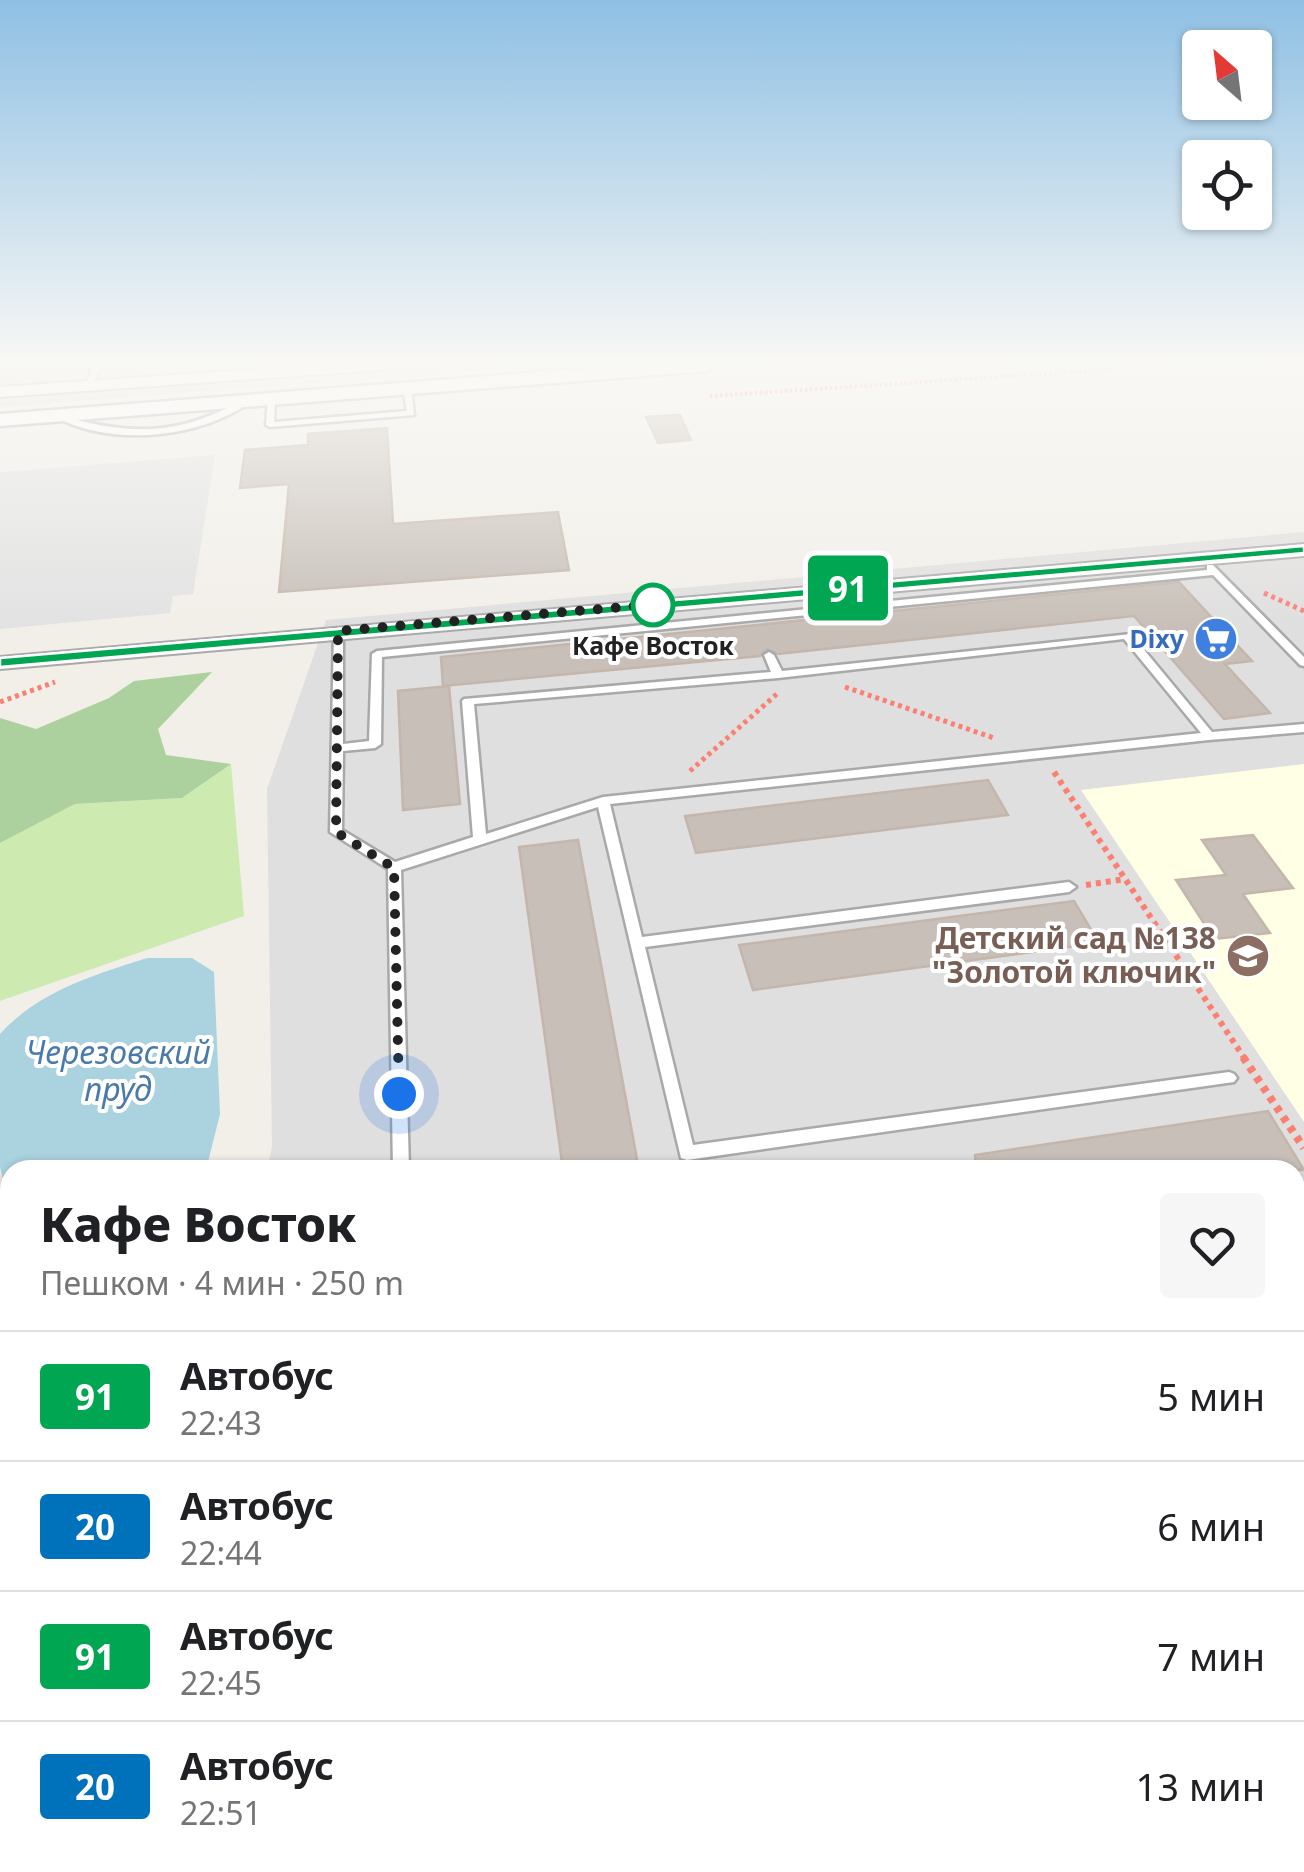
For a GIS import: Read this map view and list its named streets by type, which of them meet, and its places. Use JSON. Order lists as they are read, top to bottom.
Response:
{
  "water": ["Черезовский пруд"],
  "places": {
    "other": ["Кафе Восток"],
    "supermarket": ["Dixy"],
    "school or university": ["Детский сад №138 \"Золотой ключик\""]
  },
  "lines": ["bus line 91"],
  "north": "top left",
  "page": {
    "on_map": "91",
    "heading": ["Кафе Восток", "Пешком · 4 мин · 250 m"],
    "list": [
      {
        "mark": "91",
        "name": "Автобус",
        "note": "22:43",
        "value": "5 мин"
      },
      {
        "mark": "20",
        "name": "Автобус",
        "note": "22:44",
        "value": "6 мин"
      },
      {
        "mark": "91",
        "name": "Автобус",
        "note": "22:45",
        "value": "7 мин"
      },
      {
        "mark": "20",
        "name": "Автобус",
        "note": "22:51",
        "value": "13 мин"
      }
    ]
  }
}
